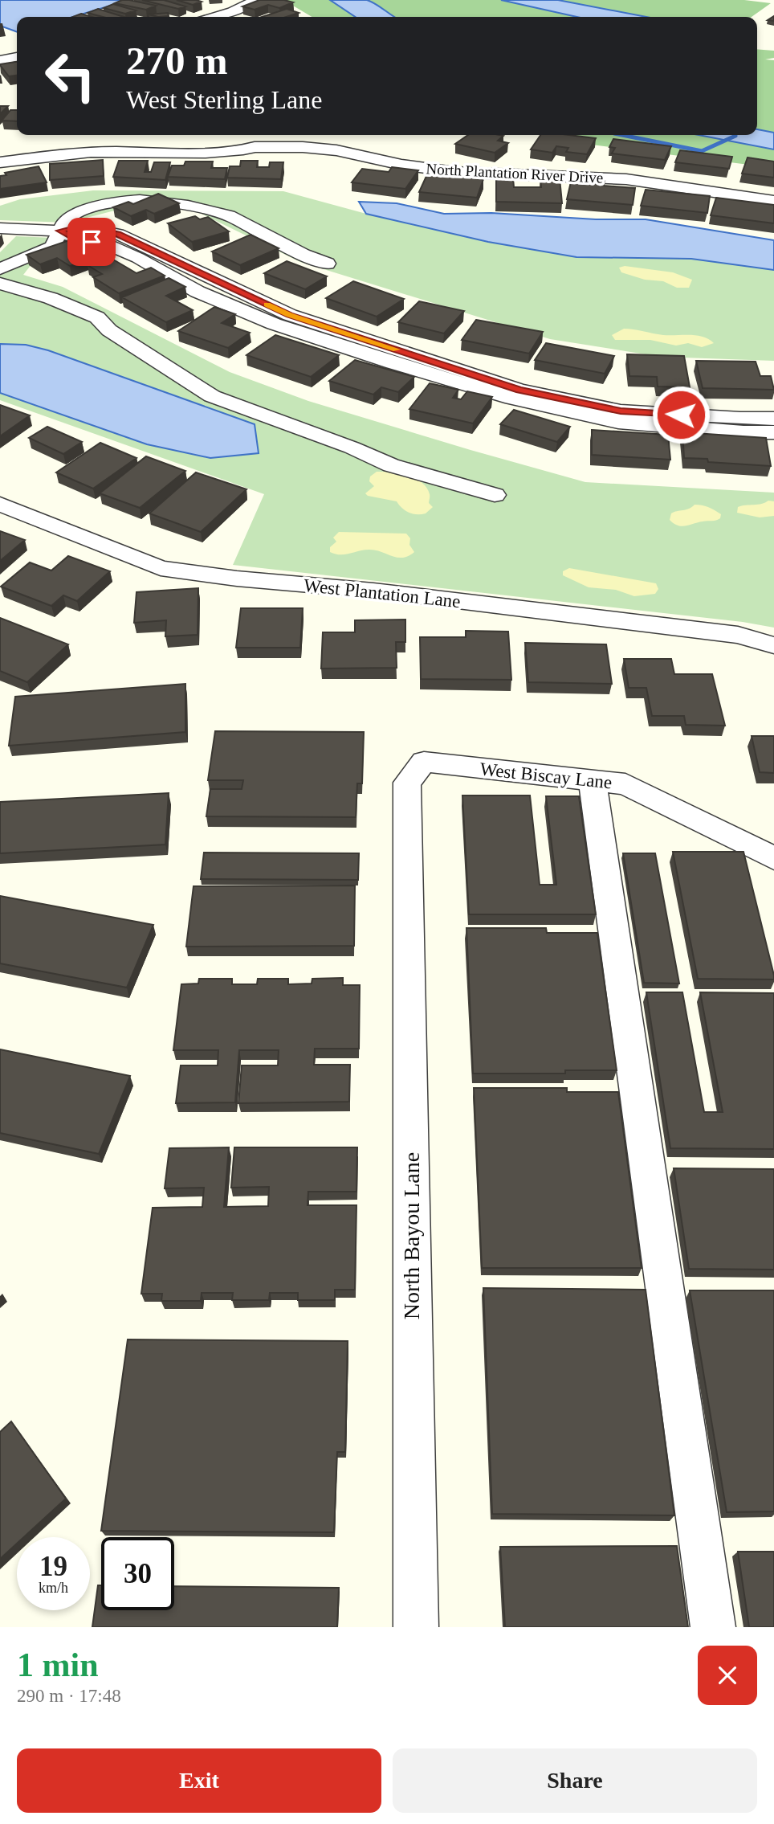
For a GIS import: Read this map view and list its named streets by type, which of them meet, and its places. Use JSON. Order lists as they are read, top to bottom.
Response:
{
  "streets": {
    "street": [
      "North Plantation River Drive",
      "West Plantation Lane",
      "West Biscay Lane",
      "North Bayou Lane"
    ]
  },
  "crossings": [
    ["West Biscay Lane", "North Bayou Lane"]
  ],
  "page": {
    "turn": ["270 m", "West Sterling Lane"],
    "speed": "19 km/h",
    "limit": "30",
    "heading": ["1 min", "290 m · 17:48"],
    "buttons": ["Exit", "Share"]
  }
}
